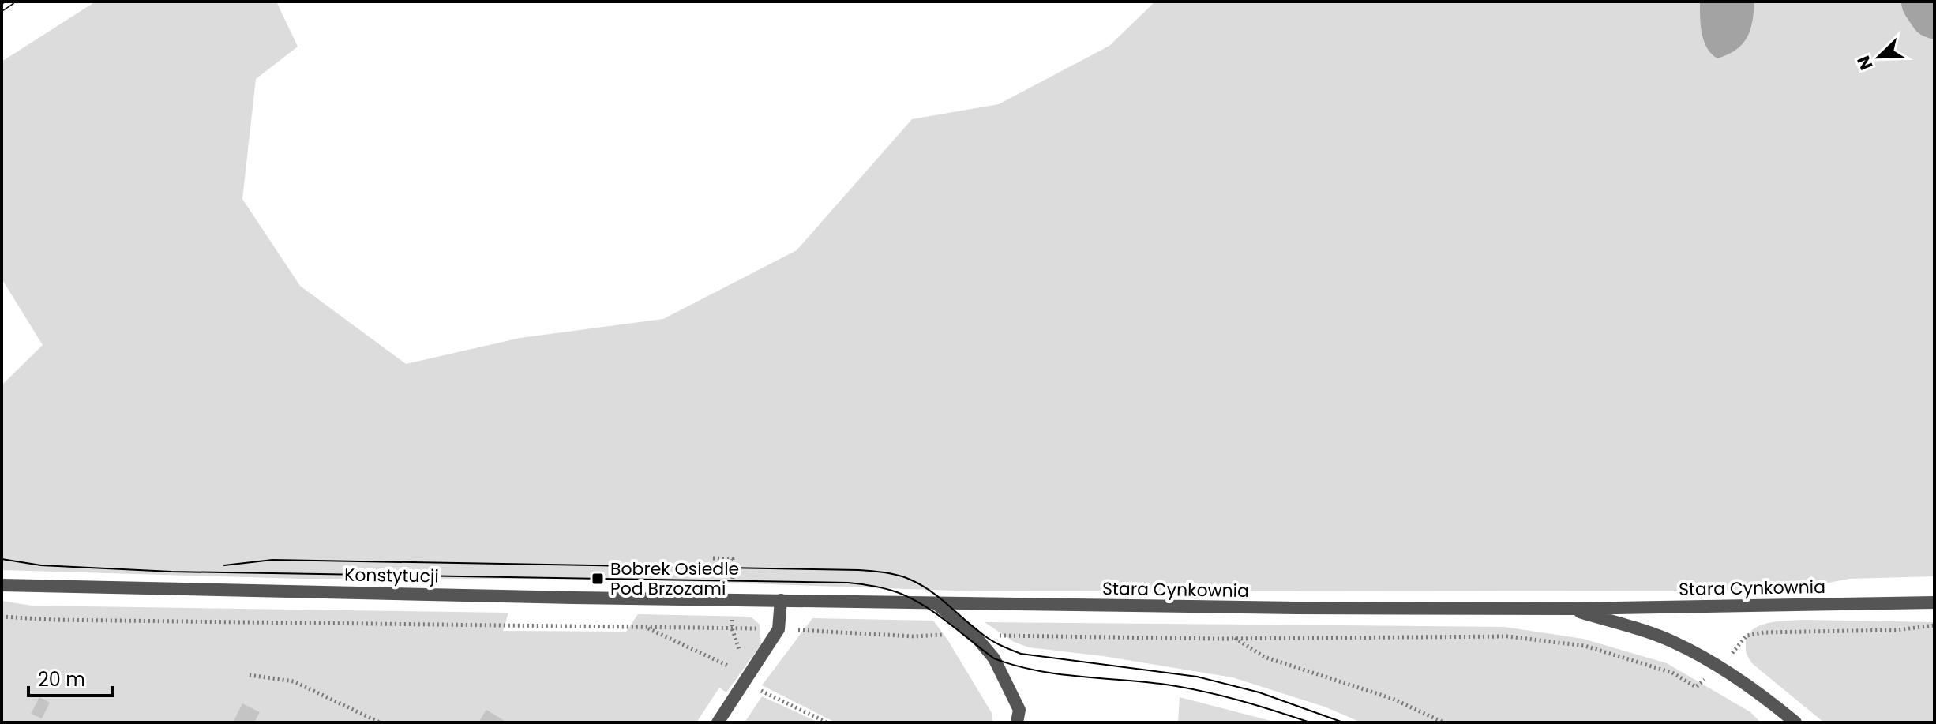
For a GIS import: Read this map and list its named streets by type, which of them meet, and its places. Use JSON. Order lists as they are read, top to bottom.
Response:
{
  "streets": {
    "street": ["Konstytucji", "Stara Cynkownia"]
  },
  "crossings": [
    ["Konstytucji", "Stara Cynkownia"]
  ],
  "places": {
    "transit": ["Bobrek Osiedle Pod Brzozami"]
  },
  "scale_bar": "20 m",
  "north": "bottom left"
}
